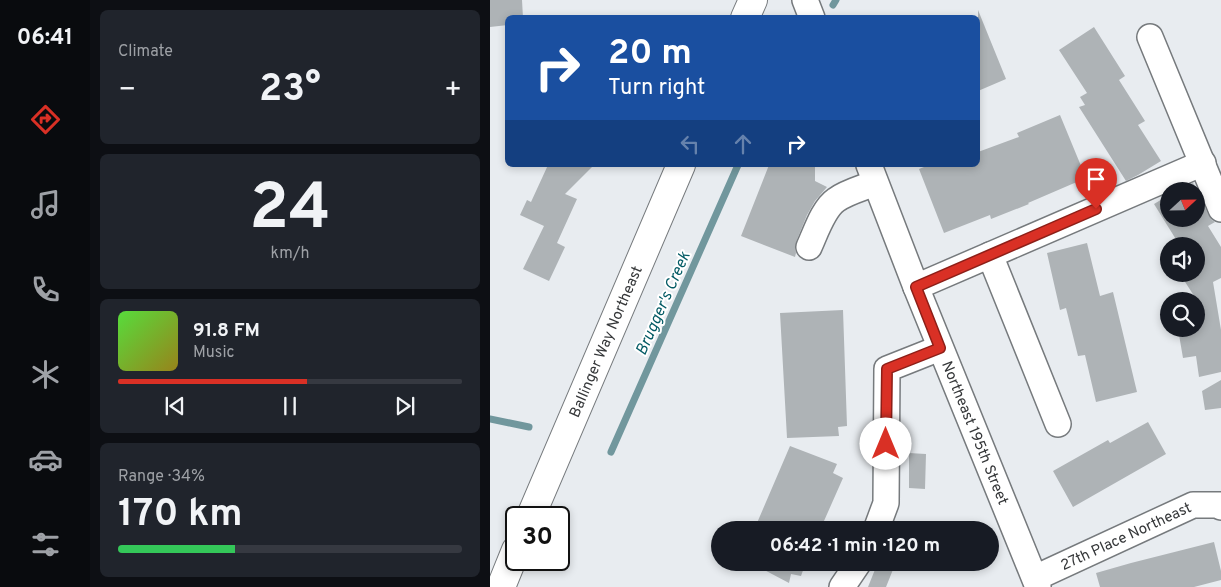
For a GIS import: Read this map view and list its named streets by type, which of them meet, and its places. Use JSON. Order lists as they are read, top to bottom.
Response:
{
  "streets": {
    "main road": ["Ballinger Way Northeast"],
    "street": ["Northeast 195th Street", "27th Place Northeast"]
  },
  "crossings": [
    ["Northeast 195th Street", "27th Place Northeast"]
  ],
  "water": ["Brugger's Creek"],
  "north": "right",
  "page": {
    "tabs": "06:41",
    "tile": [
      "Climate",
      ["24", "km/h"],
      ["Range · 34%", "170 km"]
    ],
    "turn": ["20 m", "Turn right"],
    "heat": ["−", "23°", "+"],
    "song": ["91.8 FM", "Music"],
    "limit": "30",
    "trip": "06:42 · 1 min · 120 m"
  }
}
